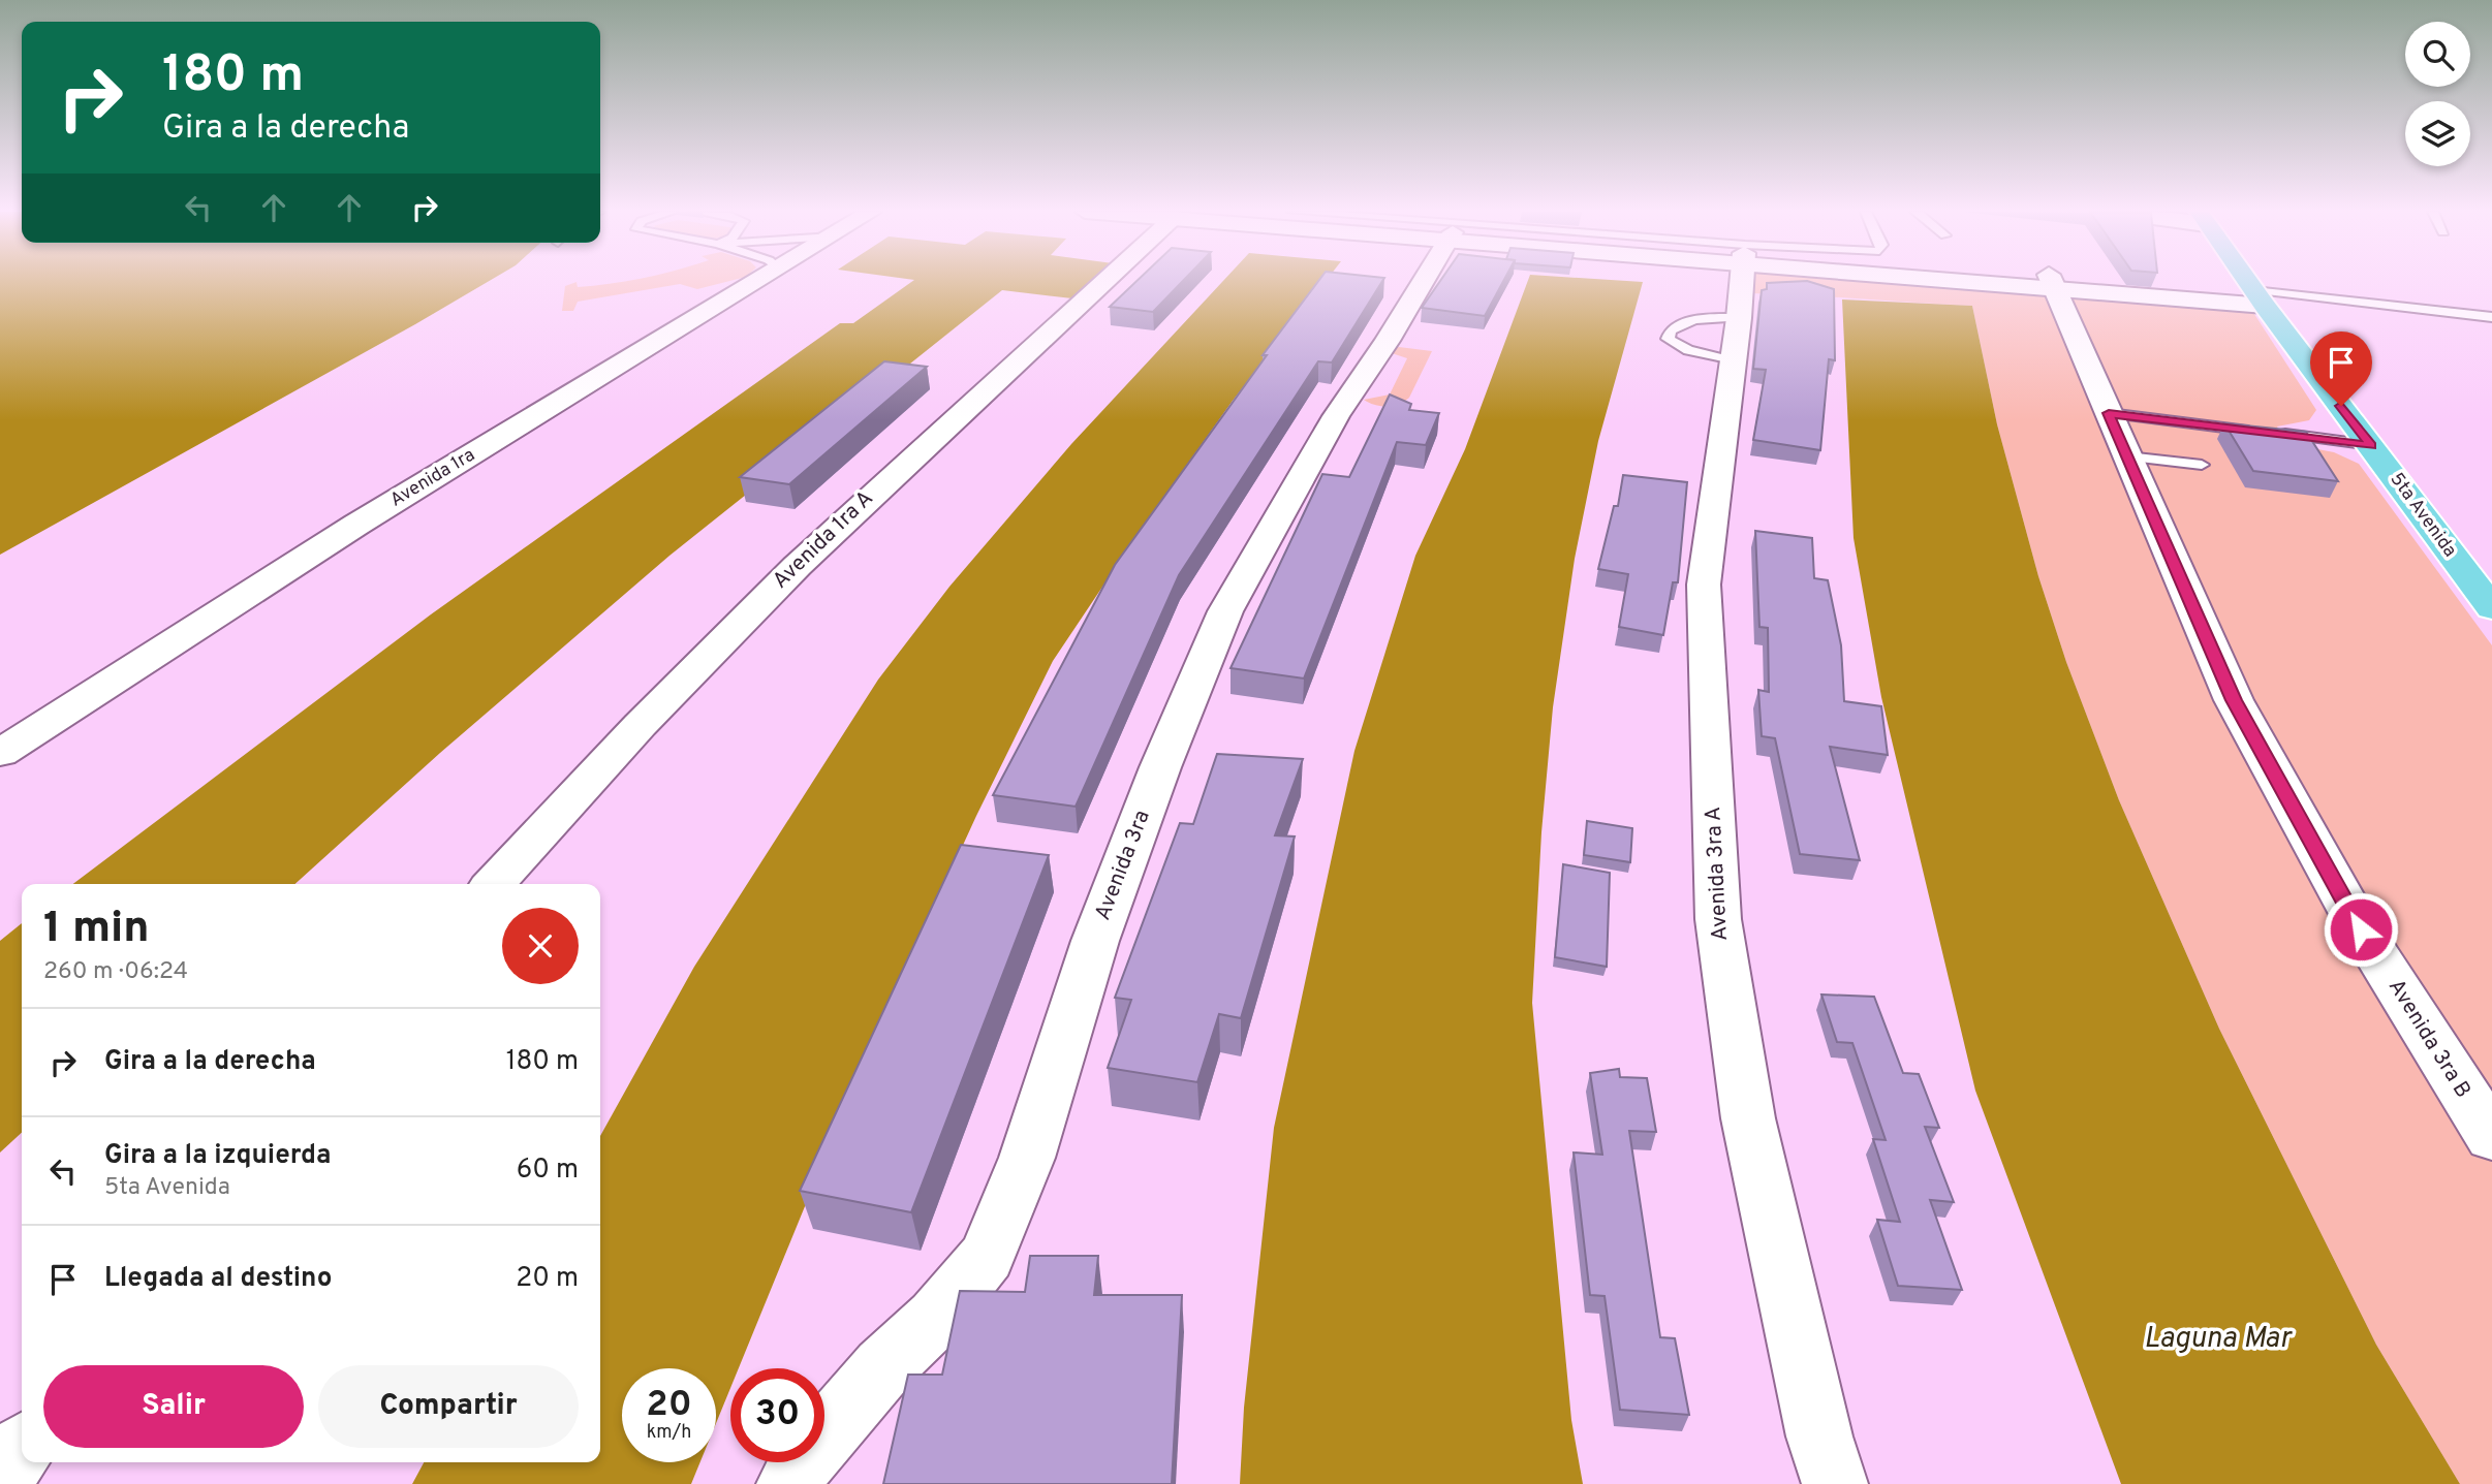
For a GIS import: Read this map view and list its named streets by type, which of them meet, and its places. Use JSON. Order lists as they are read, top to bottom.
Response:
{
  "streets": {
    "highway": ["5ta Avenida"],
    "street": [
      "Avenida 1ra",
      "Avenida 1ra A",
      "Avenida 3ra",
      "Avenida 3ra A",
      "Avenida 3ra B"
    ]
  },
  "water": ["Laguna Mar"],
  "page": {
    "turn": ["180 m", "Gira a la derecha"],
    "heading": ["1 min", "260 m · 06:24"],
    "list": [
      {
        "name": "Gira a la derecha",
        "value": "180 m"
      },
      {
        "name": "Gira a la izquierda",
        "note": "5ta Avenida",
        "value": "60 m"
      },
      {
        "name": "Llegada al destino",
        "value": "20 m"
      }
    ],
    "buttons": ["Salir", "Compartir"],
    "speed": "20 km/h",
    "limit": "30"
  }
}
